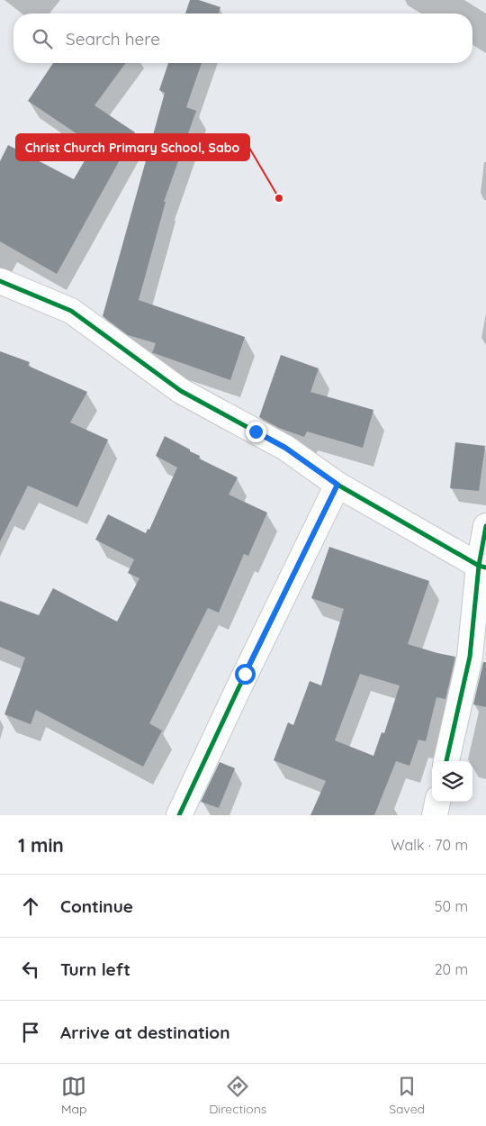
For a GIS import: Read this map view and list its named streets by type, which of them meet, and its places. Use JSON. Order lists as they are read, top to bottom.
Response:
{
  "places": ["Christ Church Primary School, Sabo"],
  "page": {
    "search": "Search here",
    "heading": ["1 min", "Walk · 70 m"],
    "list": [
      ["Continue", "50 m"],
      ["Turn left", "20 m"],
      "Arrive at destination"
    ],
    "nav": ["Map", "Directions", "Saved"]
  }
}
